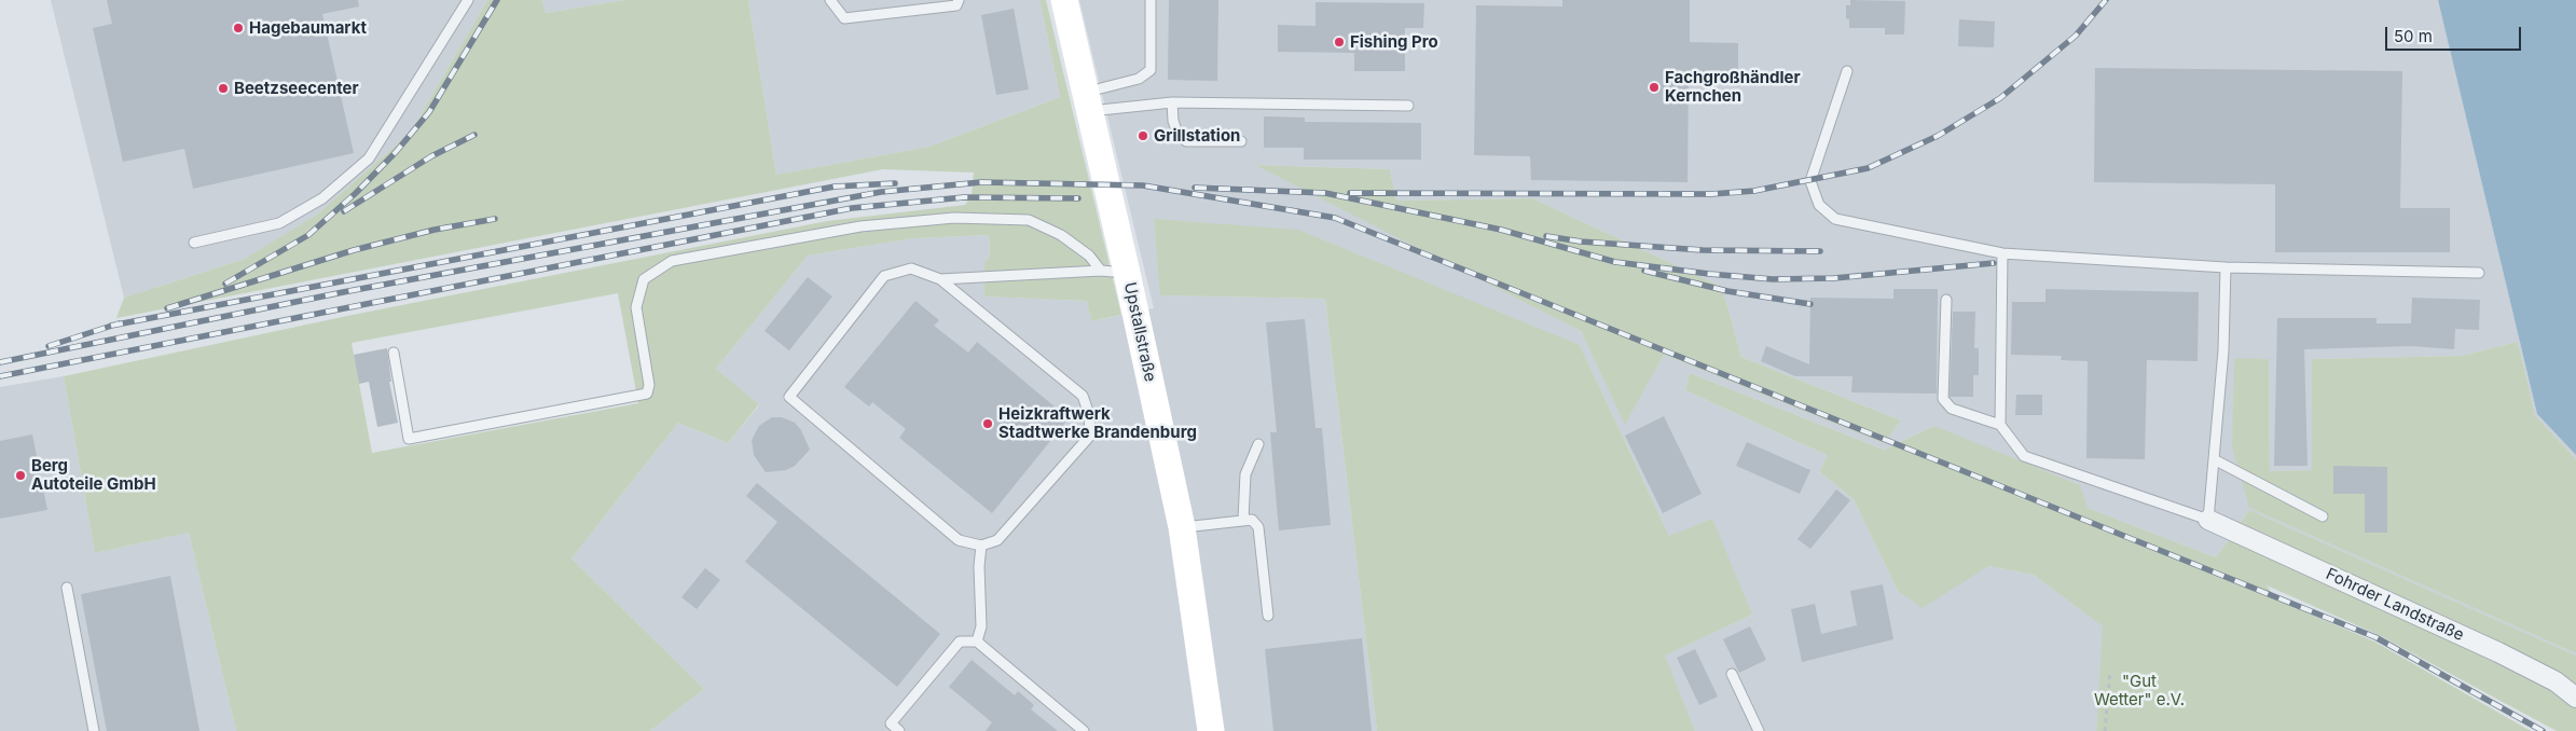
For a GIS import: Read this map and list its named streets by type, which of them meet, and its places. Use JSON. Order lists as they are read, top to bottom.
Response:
{
  "streets": {
    "street": ["Upstallstraße", "Fohrder Landstraße"]
  },
  "parks": ["\"Gut Wetter\" e.V."],
  "places": [
    "Hagebaumarkt",
    "Fishing Pro",
    "Fachgroßhändler Kernchen",
    "Beetzseecenter",
    "Grillstation",
    "Heizkraftwerk Stadtwerke Brandenburg",
    "Berg Autoteile GmbH"
  ],
  "scale_bar": "50 m"
}
